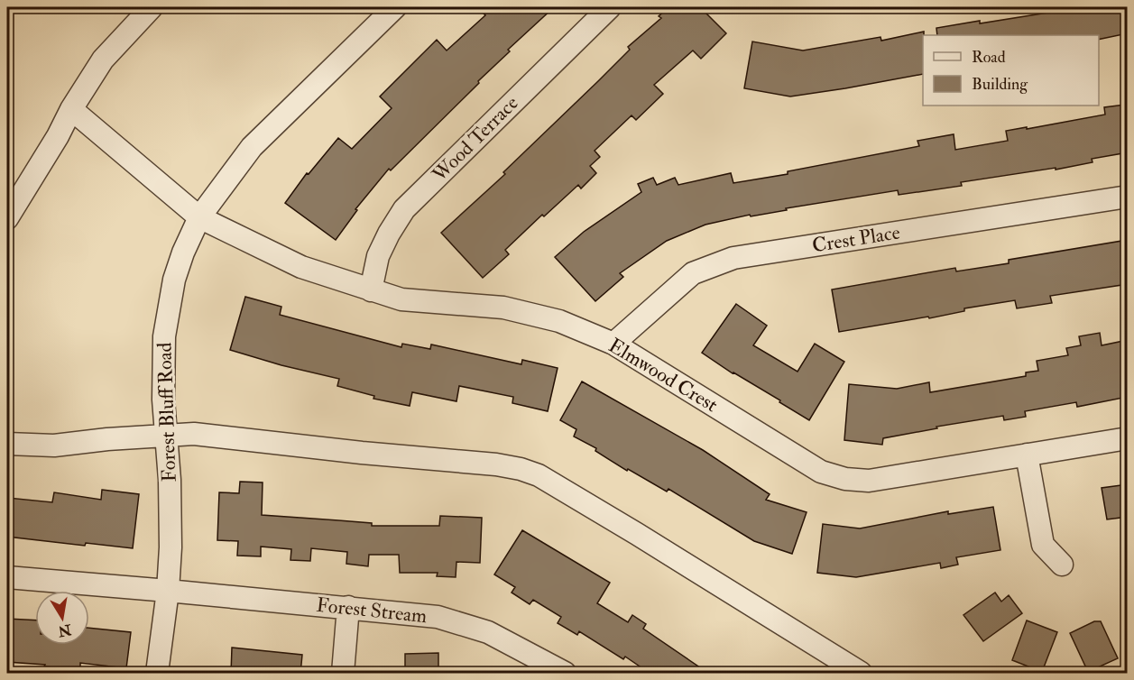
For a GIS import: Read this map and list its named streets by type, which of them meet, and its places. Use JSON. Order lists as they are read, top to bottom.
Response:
{
  "streets": {
    "street": [
      "Wood Terrace",
      "Crest Place",
      "Elmwood Crest",
      "Forest Bluff Road",
      "Forest Stream"
    ]
  },
  "crossings": [
    ["Wood Terrace", "Elmwood Crest"],
    ["Crest Place", "Elmwood Crest"],
    ["Elmwood Crest", "Forest Bluff Road"],
    ["Forest Bluff Road", "Forest Stream"]
  ],
  "legend": ["Road", "Building"],
  "north": "bottom"
}
